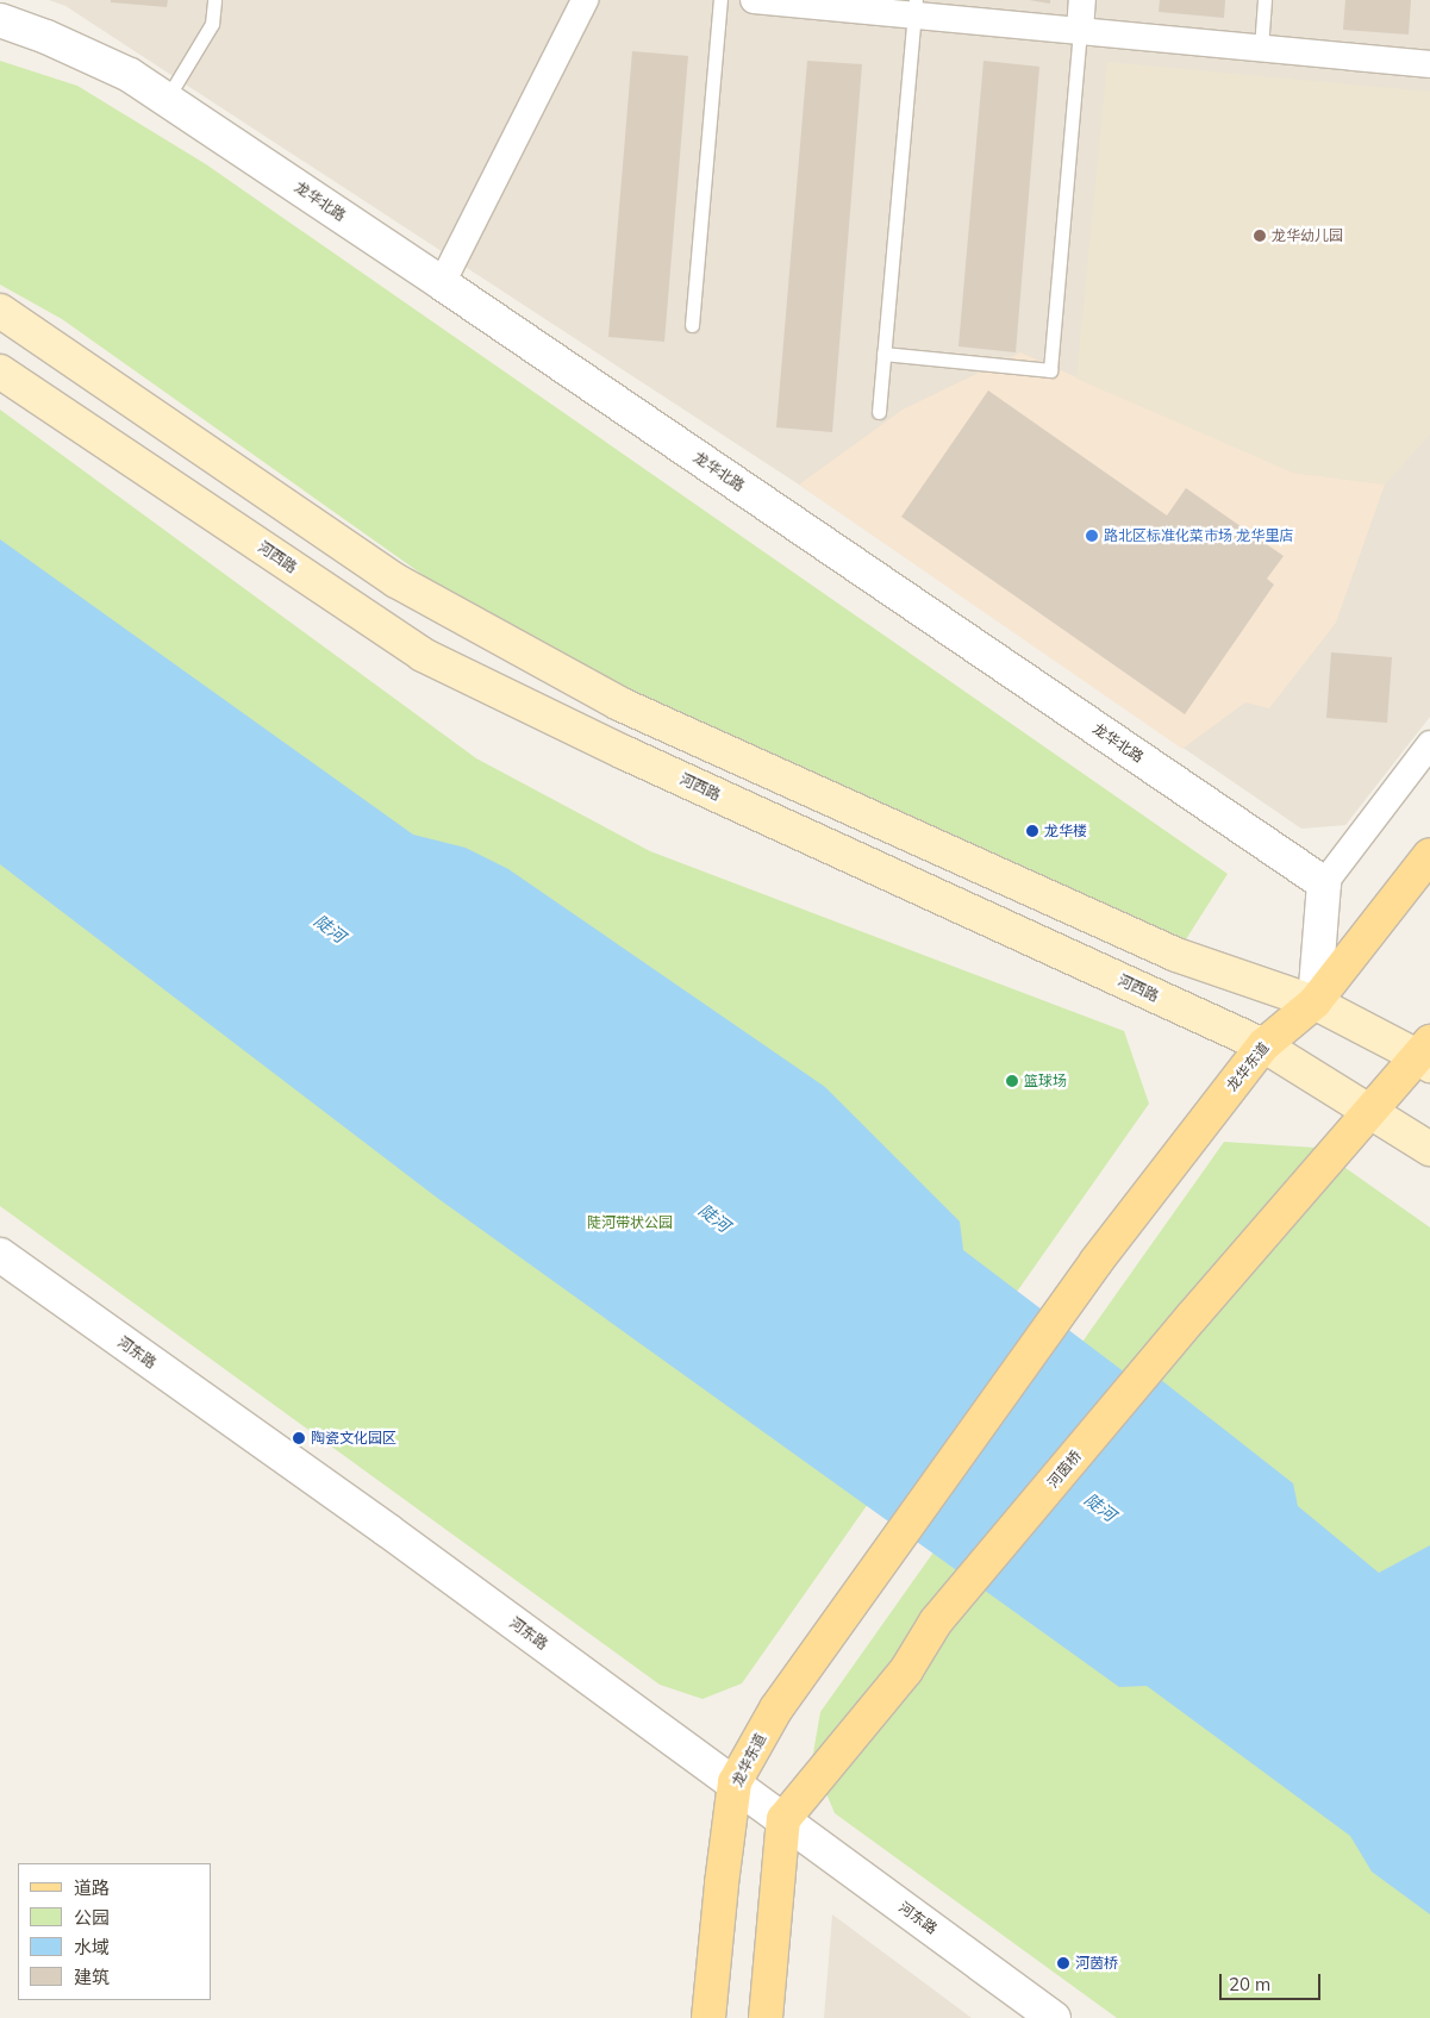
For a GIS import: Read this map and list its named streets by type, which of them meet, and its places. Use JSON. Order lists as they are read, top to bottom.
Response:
{
  "streets": {
    "main road": ["河西路", "龙华东道", "河茵桥"],
    "street": ["龙华北路", "河东路"]
  },
  "crossings": [
    ["河西路", "龙华东道"],
    ["河西路", "河茵桥"],
    ["龙华东道", "河东路"],
    ["河东路", "河茵桥"]
  ],
  "water": ["陡河"],
  "parks": ["陡河带状公园"],
  "places": [
    "龙华幼儿园",
    "路北区标准化菜市场 龙华里店",
    "龙华楼",
    "篮球场",
    "陶瓷文化园区",
    "河茵桥"
  ],
  "legend": [
    "道路",
    "公园",
    "水域",
    "建筑"
  ],
  "scale_bar": "20 m"
}
